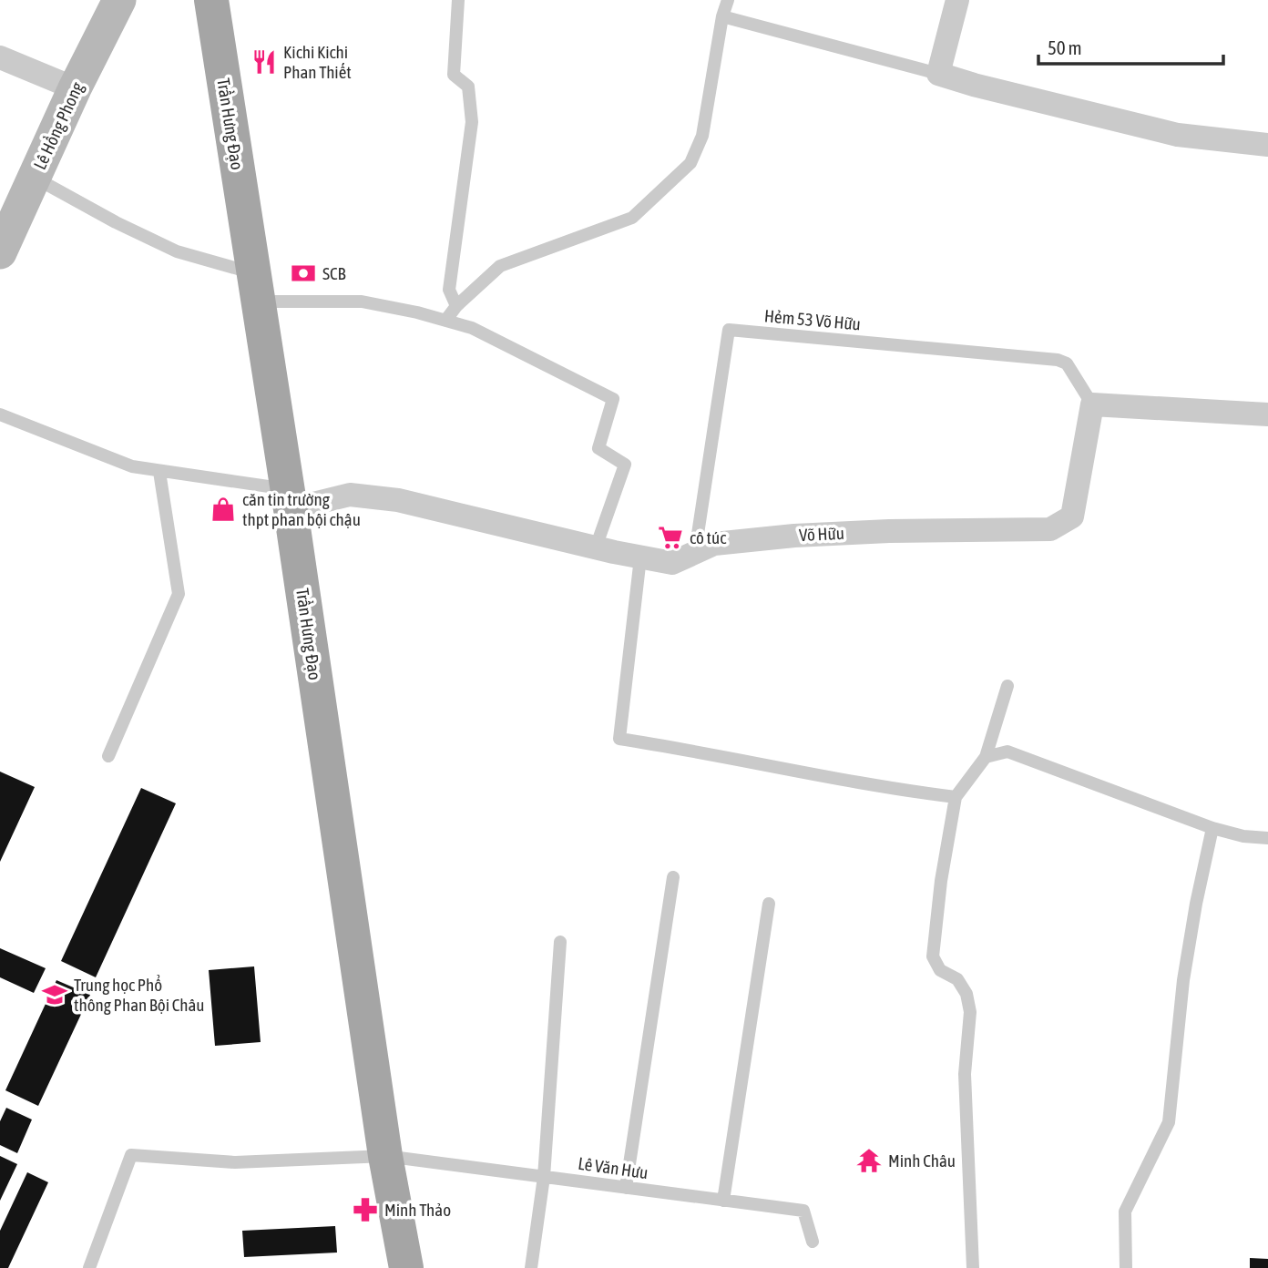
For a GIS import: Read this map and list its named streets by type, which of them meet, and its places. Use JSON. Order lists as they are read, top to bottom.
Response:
{
  "streets": {
    "main road": ["Trần Hưng Đạo", "Lê Hồng Phong"],
    "street": ["Võ Hữu"],
    "lane": ["Hẻm 53 Võ Hữu", "Lê Văn Hưu"]
  },
  "crossings": [
    ["Trần Hưng Đạo", "Võ Hữu"],
    ["Trần Hưng Đạo", "Lê Văn Hưu"],
    ["Hẻm 53 Võ Hữu", "Võ Hữu"]
  ],
  "places": {
    "restaurant": ["Kichi Kichi Phan Thiết"],
    "bank": ["SCB"],
    "shop": ["căn tin trường thpt phan bội chậu"],
    "supermarket": ["cô túc"],
    "school or university": ["Trung học Phổ thông Phan Bội Châu"],
    "temple": ["Minh Châu"],
    "pharmacy": ["Minh Thảo"]
  },
  "scale_bar": "50 m"
}
